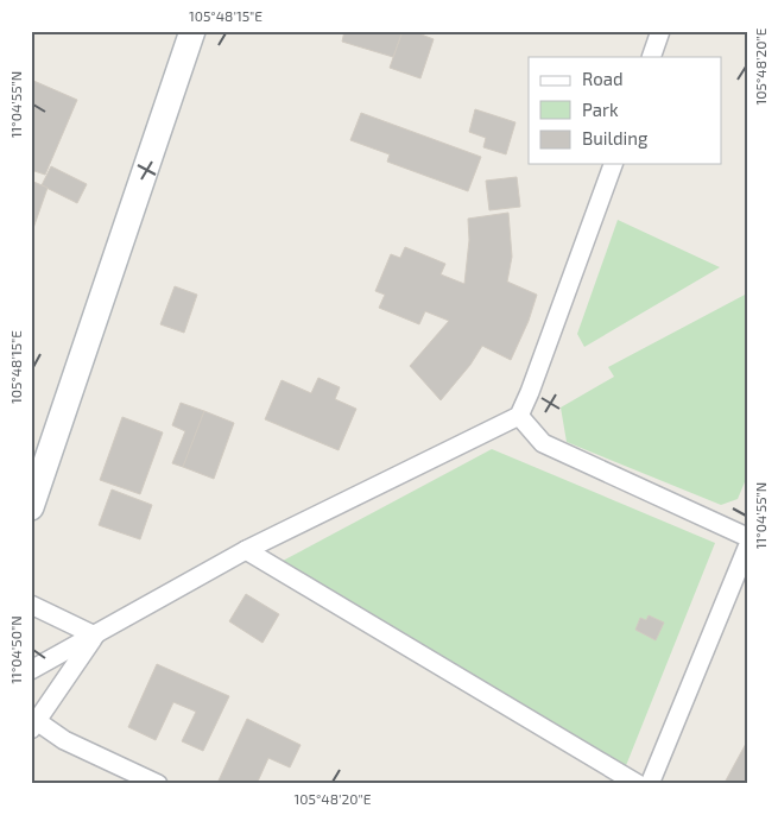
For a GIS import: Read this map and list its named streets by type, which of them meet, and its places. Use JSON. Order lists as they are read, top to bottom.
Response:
{
  "legend": ["Road", "Park", "Building"],
  "coordinates": [
    "105°48'15\"E",
    "105°48'20\"E",
    "11°04'55\"N",
    "11°04'50\"N"
  ]
}
